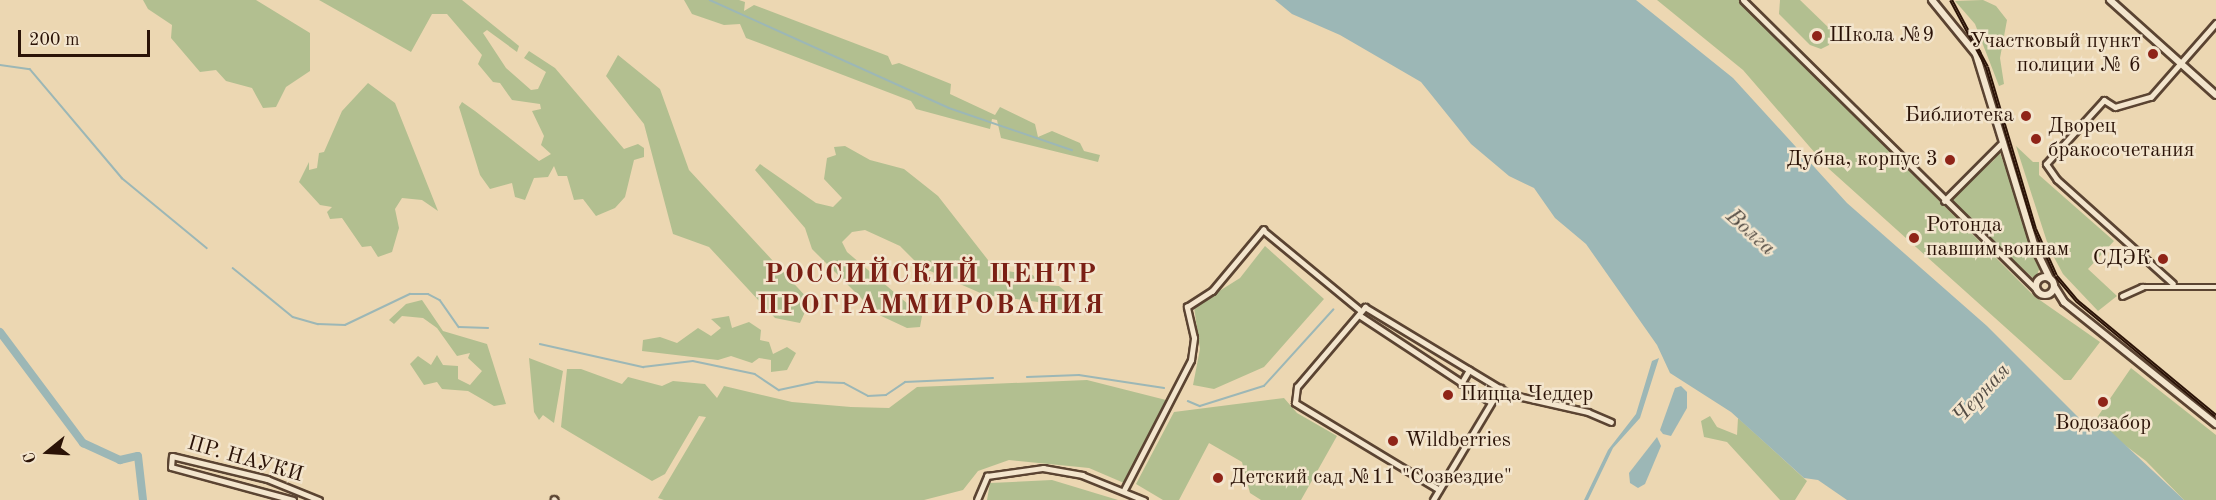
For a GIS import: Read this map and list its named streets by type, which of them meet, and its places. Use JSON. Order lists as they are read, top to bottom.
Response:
{
  "streets": {
    "street": ["ПР. НАУКИ"]
  },
  "districts": ["РОССИЙСКИЙ ЦЕНТР ПРОГРАММИРОВАНИЯ"],
  "water": ["Волга", "Черная"],
  "places": [
    "Школа №9",
    "Участковый пункт полиции № 6",
    "Библиотека",
    "Дворец бракосочетания",
    "Дубна, корпус 3",
    "Ротонда павшим воинам",
    "СДЭК",
    "Пицца Чеддер",
    "Водозабор",
    "Wildberries",
    "Детский сад №11 \"Созвездие\""
  ],
  "scale_bar": "200 m",
  "north": "left"
}
